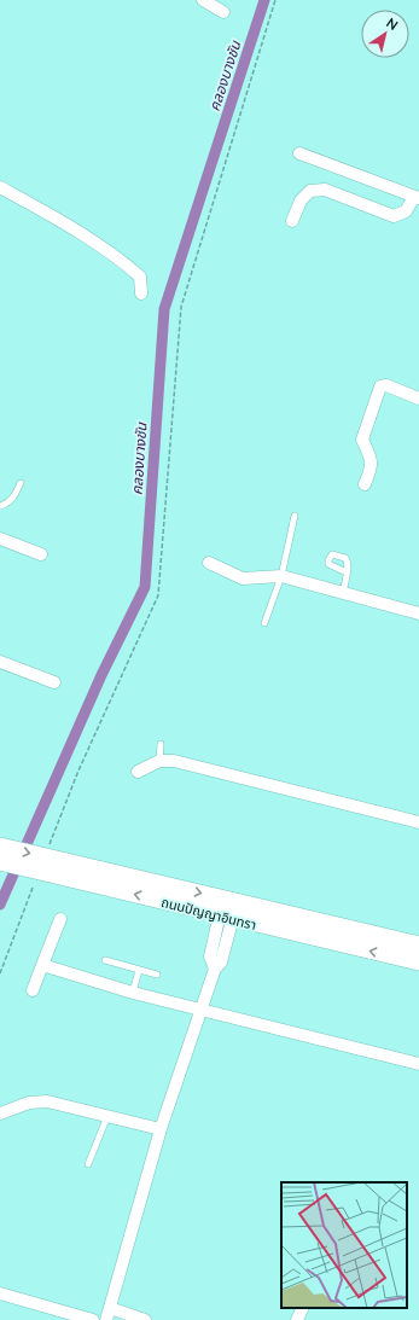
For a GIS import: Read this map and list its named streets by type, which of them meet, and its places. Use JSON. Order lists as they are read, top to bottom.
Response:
{
  "streets": {
    "main road": ["ถนนปัญญาอินทรา"]
  },
  "water": ["คลองบางชัน"],
  "north": "top right"
}
